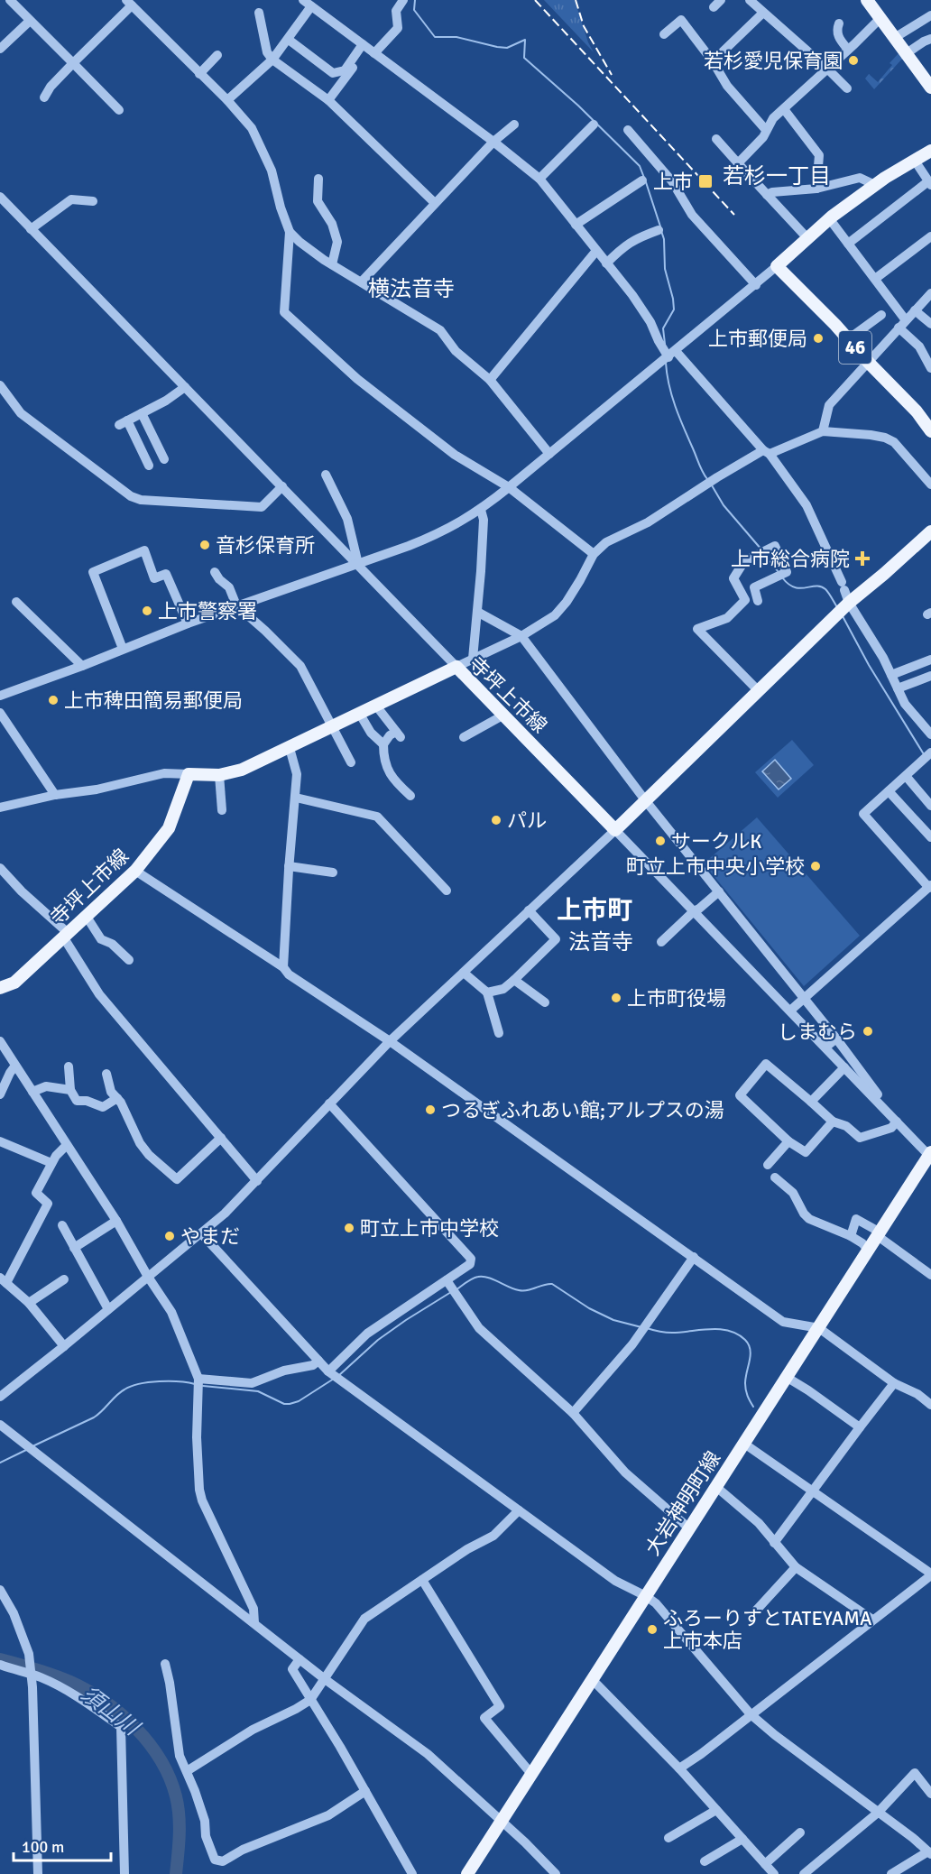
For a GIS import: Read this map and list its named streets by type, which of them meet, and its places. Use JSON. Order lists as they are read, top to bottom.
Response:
{
  "streets": {
    "main road": ["46", "寺坪上市線", "大岩神明町線"]
  },
  "districts": [
    "若杉一丁目",
    "横法音寺",
    "上市町",
    "法音寺"
  ],
  "water": ["須山川"],
  "places": {
    "other": [
      "若杉愛児保育園",
      "上市郵便局",
      "音杉保育所",
      "上市警察署",
      "上市稗田簡易郵便局",
      "パル",
      "サークルK",
      "町立上市中央小学校",
      "上市町役場",
      "しまむら",
      "つるぎふれあい館;アルプスの湯",
      "町立上市中学校",
      "やまだ",
      "ふろーりすとTATEYAMA 上市本店"
    ],
    "transit": ["上市"],
    "health": ["上市総合病院"]
  },
  "scale_bar": "100 m"
}
